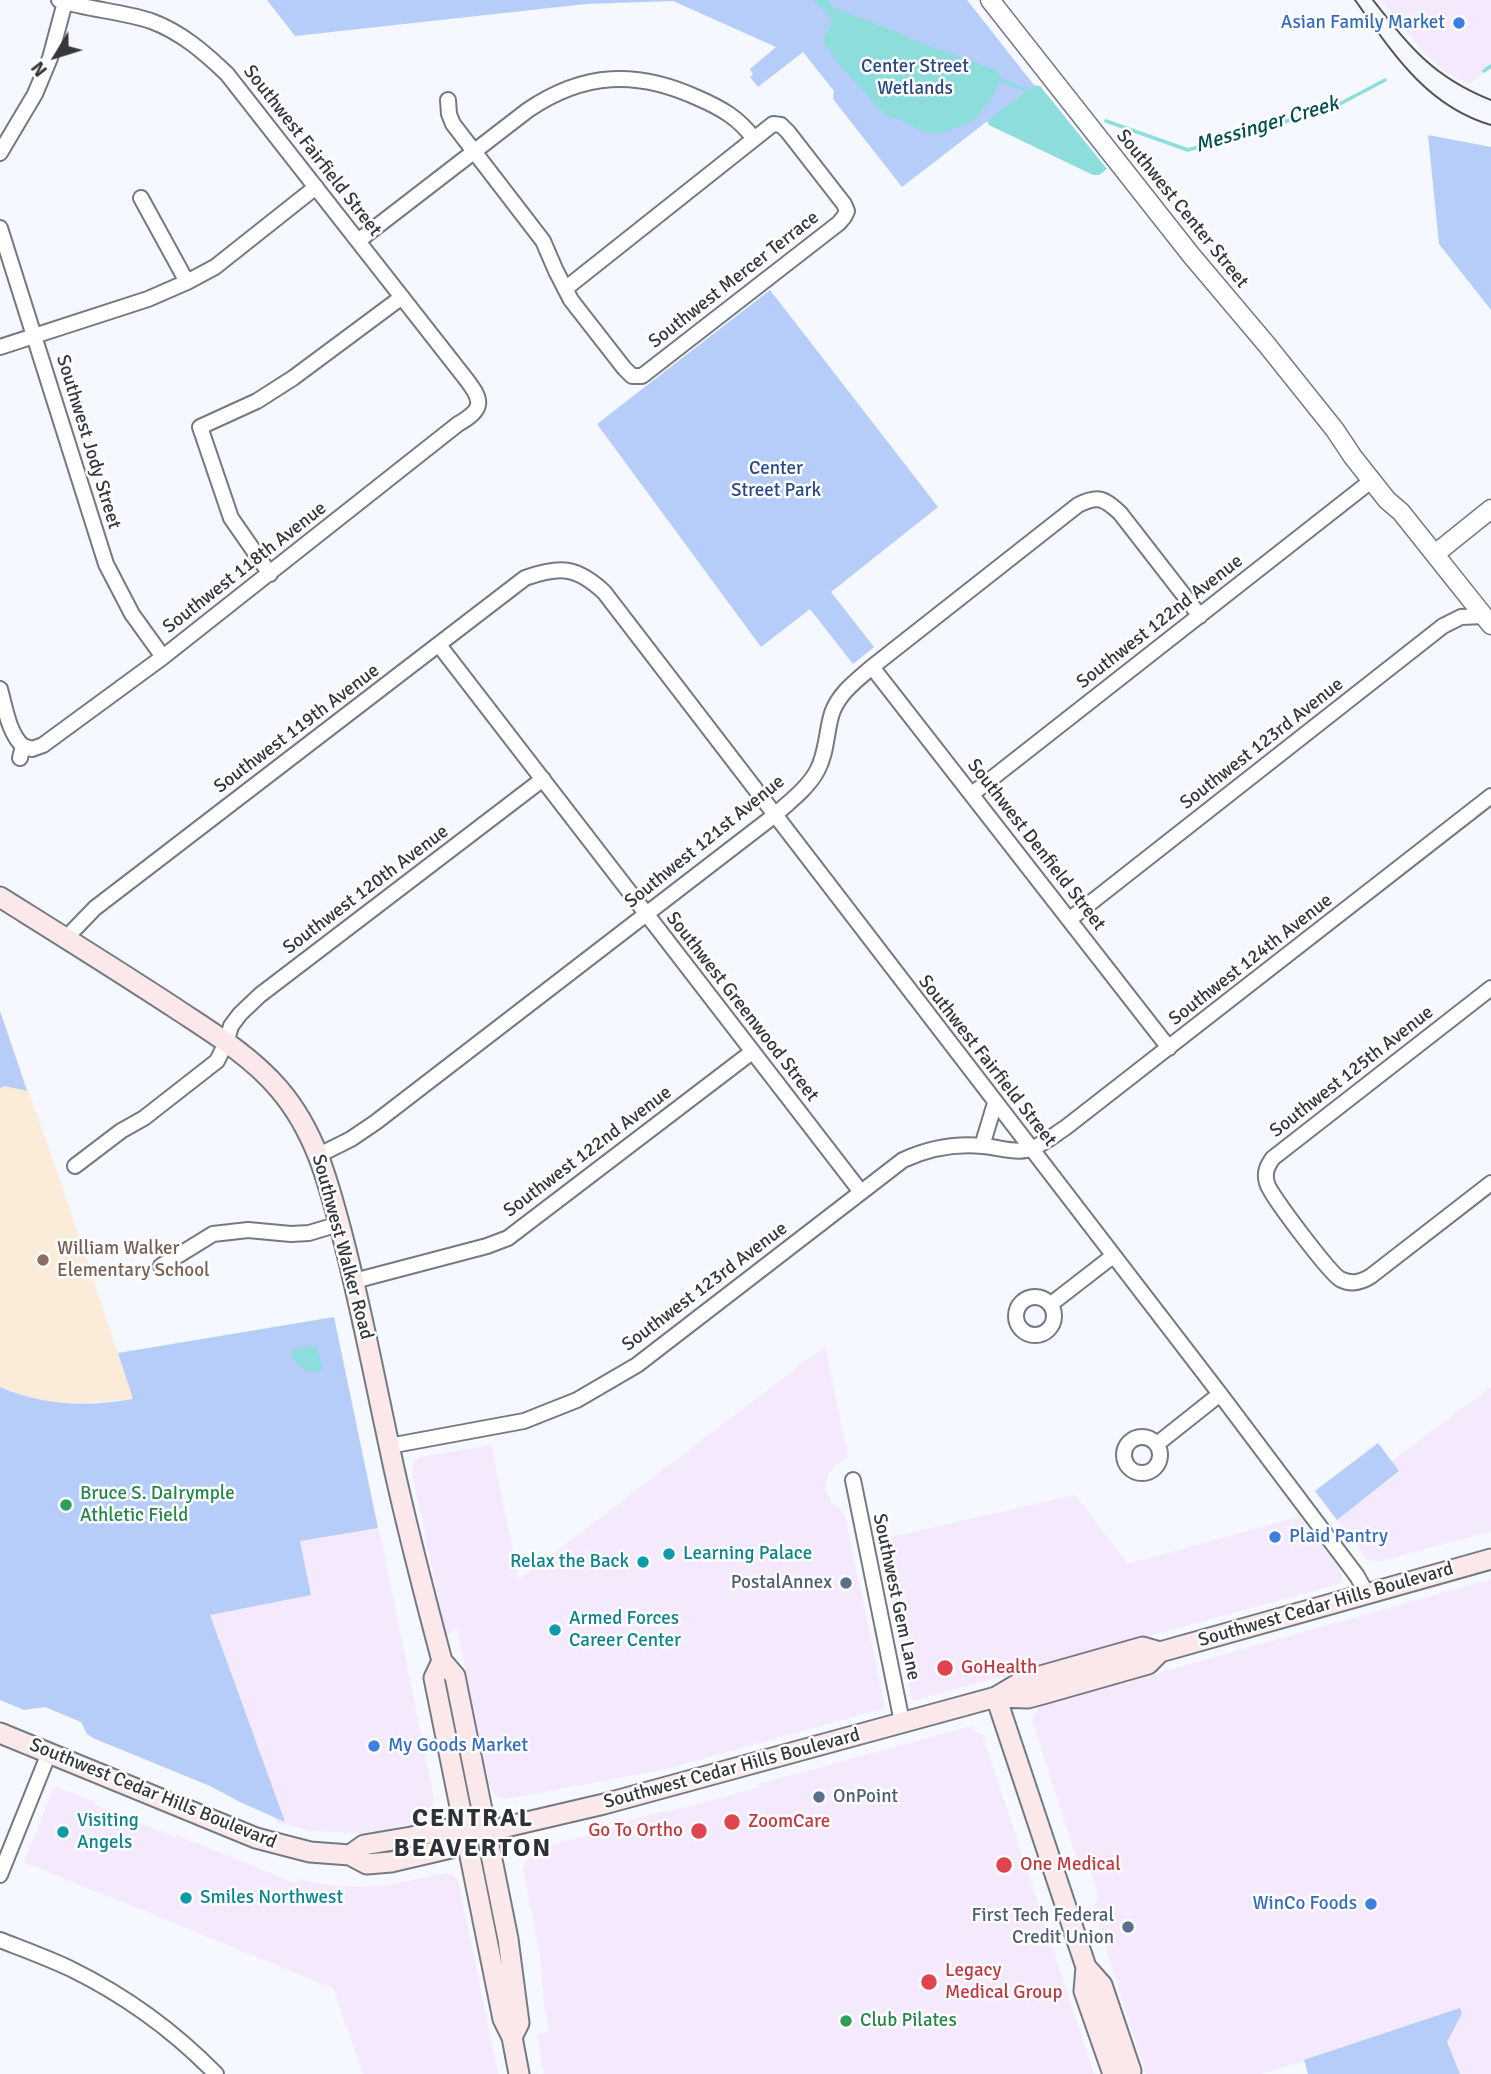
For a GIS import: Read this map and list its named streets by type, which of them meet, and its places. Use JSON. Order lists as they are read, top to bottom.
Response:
{
  "streets": {
    "main road": ["Southwest Walker Road", "Southwest Cedar Hills Boulevard"],
    "street": [
      "Southwest Fairfield Street",
      "Southwest Center Street",
      "Southwest Mercer Terrace",
      "Southwest Jody Street",
      "Southwest 118th Avenue",
      "Southwest 122nd Avenue",
      "Southwest 119th Avenue",
      "Southwest 123rd Avenue",
      "Southwest 121st Avenue",
      "Southwest Denfield Street",
      "Southwest 120th Avenue",
      "Southwest 124th Avenue",
      "Southwest Greenwood Street",
      "Southwest 125th Avenue",
      "Southwest Gem Lane"
    ]
  },
  "crossings": [
    ["Southwest Fairfield Street", "Southwest 118th Avenue"],
    ["Southwest Fairfield Street", "Southwest 119th Avenue"],
    ["Southwest Fairfield Street", "Southwest 123rd Avenue"],
    ["Southwest Fairfield Street", "Southwest 121st Avenue"],
    ["Southwest Fairfield Street", "Southwest 124th Avenue"],
    ["Southwest Fairfield Street", "Southwest Cedar Hills Boulevard"],
    ["Southwest Center Street", "Southwest 122nd Avenue"],
    ["Southwest Center Street", "Southwest 123rd Avenue"],
    ["Southwest Jody Street", "Southwest 118th Avenue"],
    ["Southwest 122nd Avenue", "Southwest 121st Avenue"],
    ["Southwest 122nd Avenue", "Southwest Denfield Street"],
    ["Southwest 122nd Avenue", "Southwest Greenwood Street"],
    ["Southwest 122nd Avenue", "Southwest Walker Road"],
    ["Southwest 119th Avenue", "Southwest Greenwood Street"],
    ["Southwest 119th Avenue", "Southwest Walker Road"],
    ["Southwest 123rd Avenue", "Southwest Denfield Street"],
    ["Southwest 123rd Avenue", "Southwest 124th Avenue"],
    ["Southwest 123rd Avenue", "Southwest Greenwood Street"],
    ["Southwest 123rd Avenue", "Southwest Walker Road"],
    ["Southwest 121st Avenue", "Southwest Denfield Street"],
    ["Southwest 121st Avenue", "Southwest Greenwood Street"],
    ["Southwest 121st Avenue", "Southwest Walker Road"],
    ["Southwest Denfield Street", "Southwest 124th Avenue"],
    ["Southwest 120th Avenue", "Southwest Greenwood Street"],
    ["Southwest 120th Avenue", "Southwest Walker Road"],
    ["Southwest Walker Road", "Southwest Cedar Hills Boulevard"],
    ["Southwest Gem Lane", "Southwest Cedar Hills Boulevard"]
  ],
  "districts": ["CENTRAL BEAVERTON"],
  "water": ["Messinger Creek"],
  "parks": ["Center Street Wetlands", "Center Street Park"],
  "places": [
    "Asian Family Market",
    "William Walker Elementary School",
    "Bruce S. DaIrymple Athletic Field",
    "Plaid Pantry",
    "Learning Palace",
    "Relax the Back",
    "PostalAnnex",
    "Armed Forces Career Center",
    "GoHealth",
    "My Goods Market",
    "OnPoint",
    "ZoomCare",
    "Go To Ortho",
    "Visiting Angels",
    "One Medical",
    "Smiles Northwest",
    "WinCo Foods",
    "First Tech Federal Credit Union",
    "Legacy Medical Group",
    "Club Pilates"
  ],
  "north": "bottom left"
}
